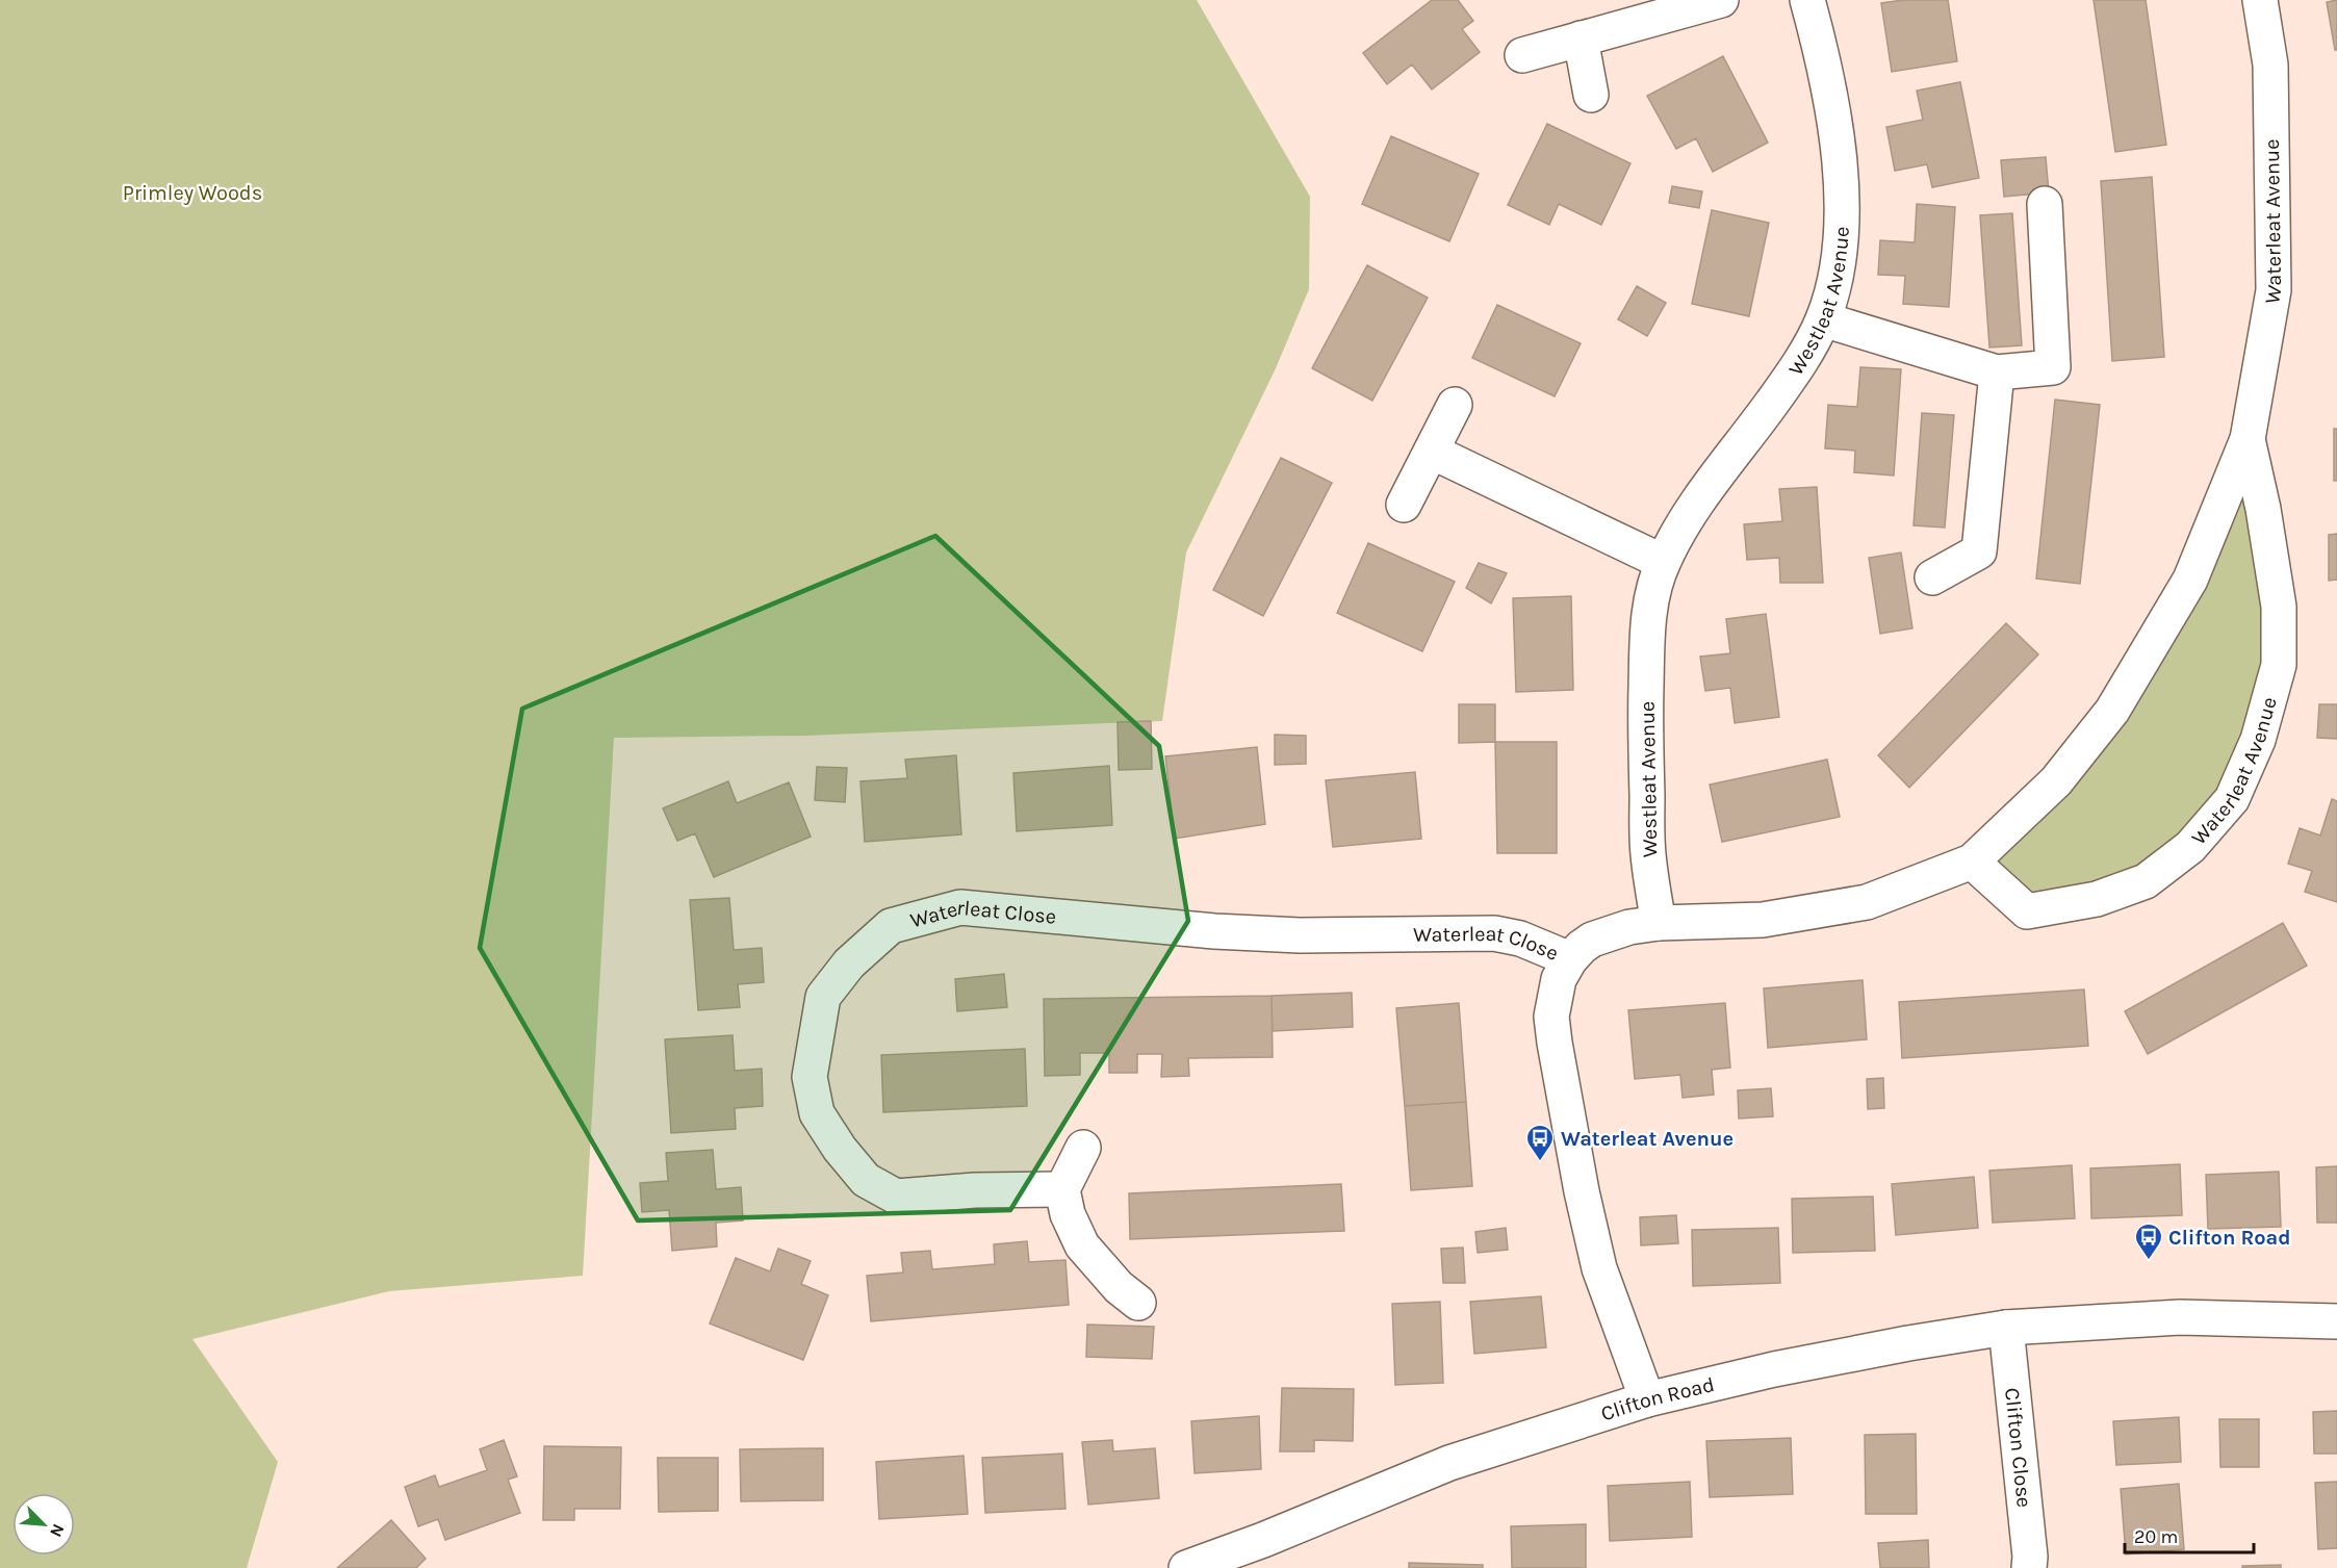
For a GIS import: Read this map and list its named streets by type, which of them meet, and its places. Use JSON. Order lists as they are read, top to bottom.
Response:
{
  "streets": {
    "street": [
      "Waterleat Avenue",
      "Westleat Avenue",
      "Waterleat Close",
      "Clifton Road",
      "Clifton Close"
    ]
  },
  "crossings": [
    ["Waterleat Avenue", "Westleat Avenue"],
    ["Waterleat Avenue", "Waterleat Close"],
    ["Waterleat Avenue", "Clifton Road"],
    ["Clifton Road", "Clifton Close"]
  ],
  "parks": ["Primley Woods"],
  "places": {
    "bus stop": ["Waterleat Avenue", "Clifton Road"]
  },
  "scale_bar": "20 m",
  "north": "bottom right"
}
